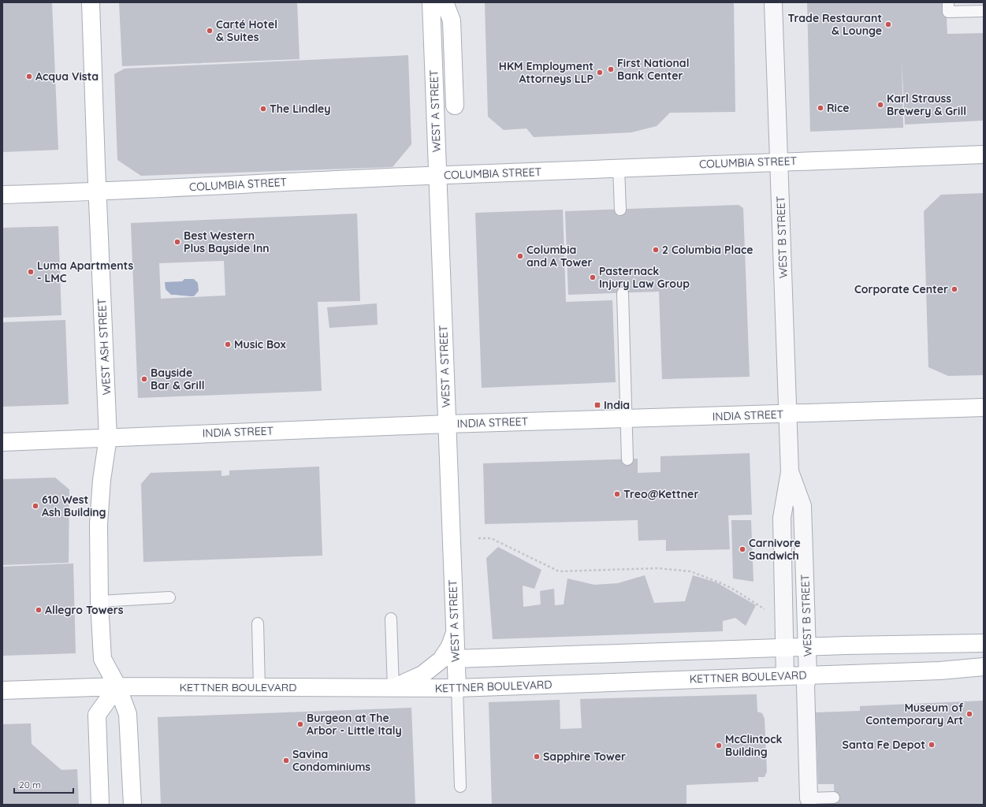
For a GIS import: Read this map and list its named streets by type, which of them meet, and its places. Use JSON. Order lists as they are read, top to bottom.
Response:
{
  "streets": {
    "main road": [
      "WEST A STREET",
      "COLUMBIA STREET",
      "WEST ASH STREET",
      "INDIA STREET",
      "KETTNER BOULEVARD"
    ],
    "street": ["WEST B STREET"]
  },
  "crossings": [
    ["WEST A STREET", "COLUMBIA STREET"],
    ["WEST A STREET", "INDIA STREET"],
    ["WEST A STREET", "KETTNER BOULEVARD"],
    ["COLUMBIA STREET", "WEST B STREET"],
    ["COLUMBIA STREET", "WEST ASH STREET"],
    ["WEST B STREET", "INDIA STREET"],
    ["WEST B STREET", "KETTNER BOULEVARD"],
    ["WEST ASH STREET", "INDIA STREET"],
    ["WEST ASH STREET", "KETTNER BOULEVARD"]
  ],
  "places": {
    "other": [
      "Trade Restaurant & Lounge",
      "Carté Hotel & Suites",
      "First National Bank Center",
      "HKM Employment Attorneys LLP",
      "Acqua Vista",
      "Karl Strauss Brewery & Grill",
      "Rice",
      "The Lindley",
      "Best Western Plus Bayside Inn",
      "2 Columbia Place",
      "Columbia and A Tower",
      "Luma Apartments - LMC",
      "Pasternack Injury Law Group",
      "Corporate Center",
      "Music Box",
      "Bayside Bar & Grill",
      "Treo@Kettner",
      "610 West Ash Building",
      "Carnivore Sandwich",
      "Allegro Towers",
      "Museum of Contemporary Art",
      "Burgeon at The Arbor - Little Italy",
      "Santa Fe Depot",
      "McClintock Building",
      "Sapphire Tower",
      "Savina Condominiums"
    ],
    "transit": ["India"]
  },
  "scale_bar": "20 m"
}
